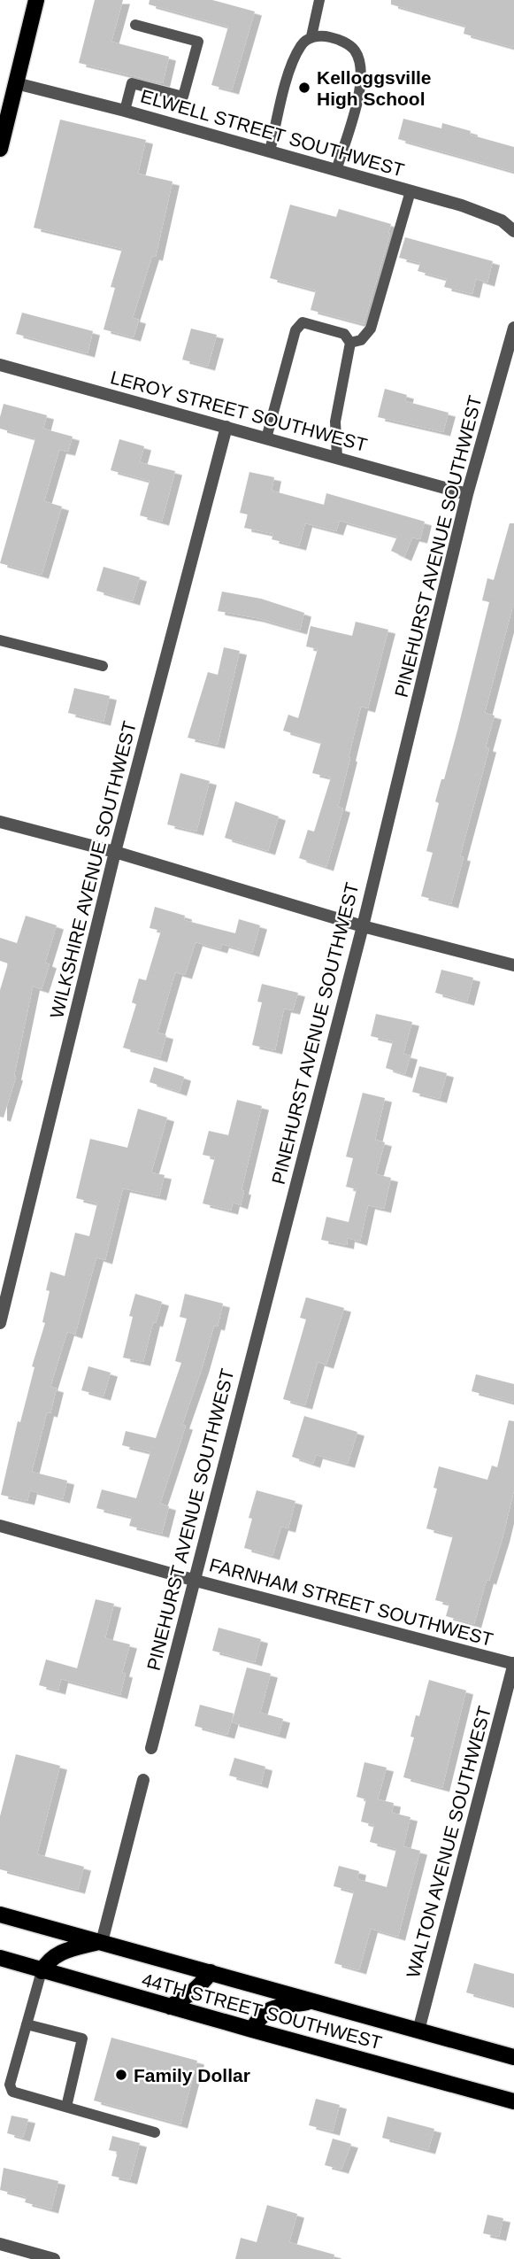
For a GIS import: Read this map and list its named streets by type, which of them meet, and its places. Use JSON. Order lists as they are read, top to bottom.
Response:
{
  "streets": {
    "main road": ["44TH STREET SOUTHWEST"],
    "street": [
      "ELWELL STREET SOUTHWEST",
      "LEROY STREET SOUTHWEST",
      "PINEHURST AVENUE SOUTHWEST",
      "WILKSHIRE AVENUE SOUTHWEST",
      "FARNHAM STREET SOUTHWEST",
      "WALTON AVENUE SOUTHWEST"
    ]
  },
  "crossings": [
    ["LEROY STREET SOUTHWEST", "PINEHURST AVENUE SOUTHWEST"],
    ["LEROY STREET SOUTHWEST", "WILKSHIRE AVENUE SOUTHWEST"],
    ["PINEHURST AVENUE SOUTHWEST", "FARNHAM STREET SOUTHWEST"],
    ["FARNHAM STREET SOUTHWEST", "WALTON AVENUE SOUTHWEST"],
    ["WALTON AVENUE SOUTHWEST", "44TH STREET SOUTHWEST"]
  ],
  "places": ["Kelloggsville High School", "Family Dollar"]
}
